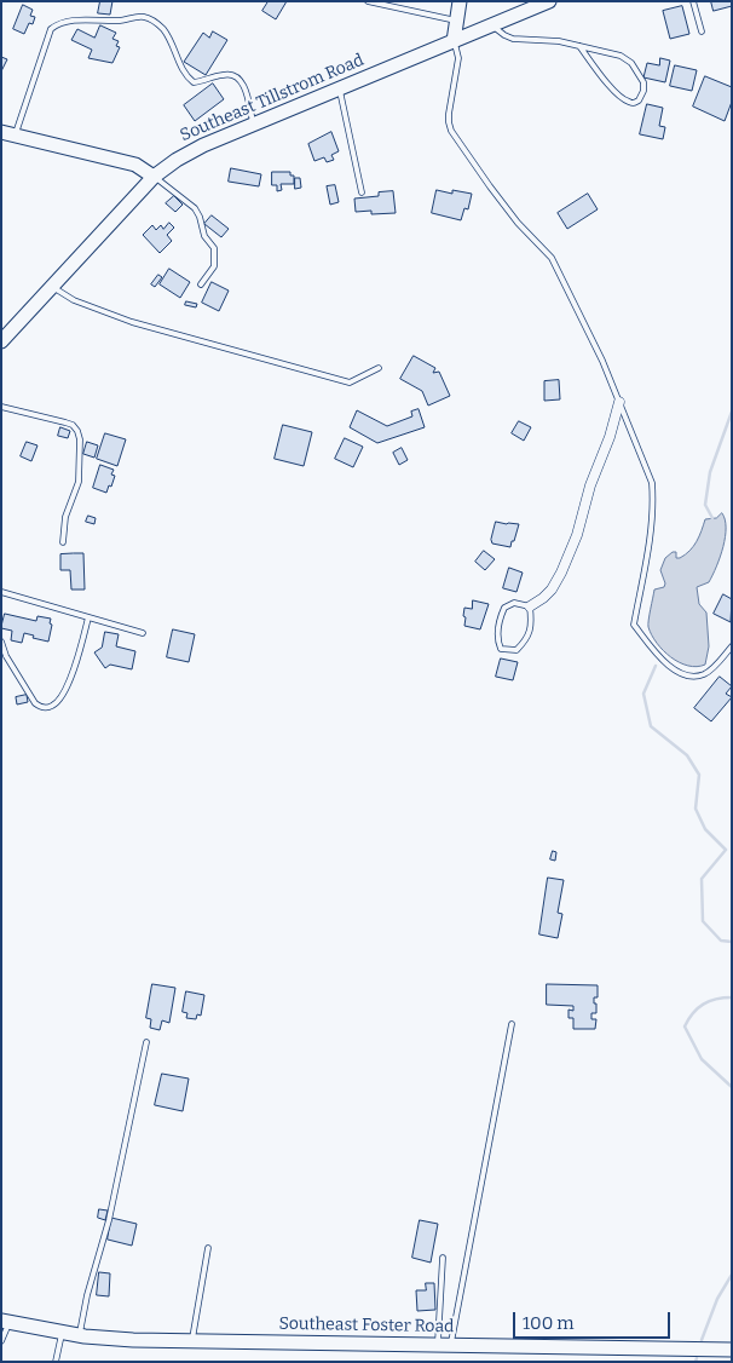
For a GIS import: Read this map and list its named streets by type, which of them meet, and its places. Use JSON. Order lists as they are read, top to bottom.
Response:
{
  "streets": {
    "main road": ["Southeast Tillstrom Road", "Southeast Foster Road"]
  },
  "scale_bar": "100 m"
}
